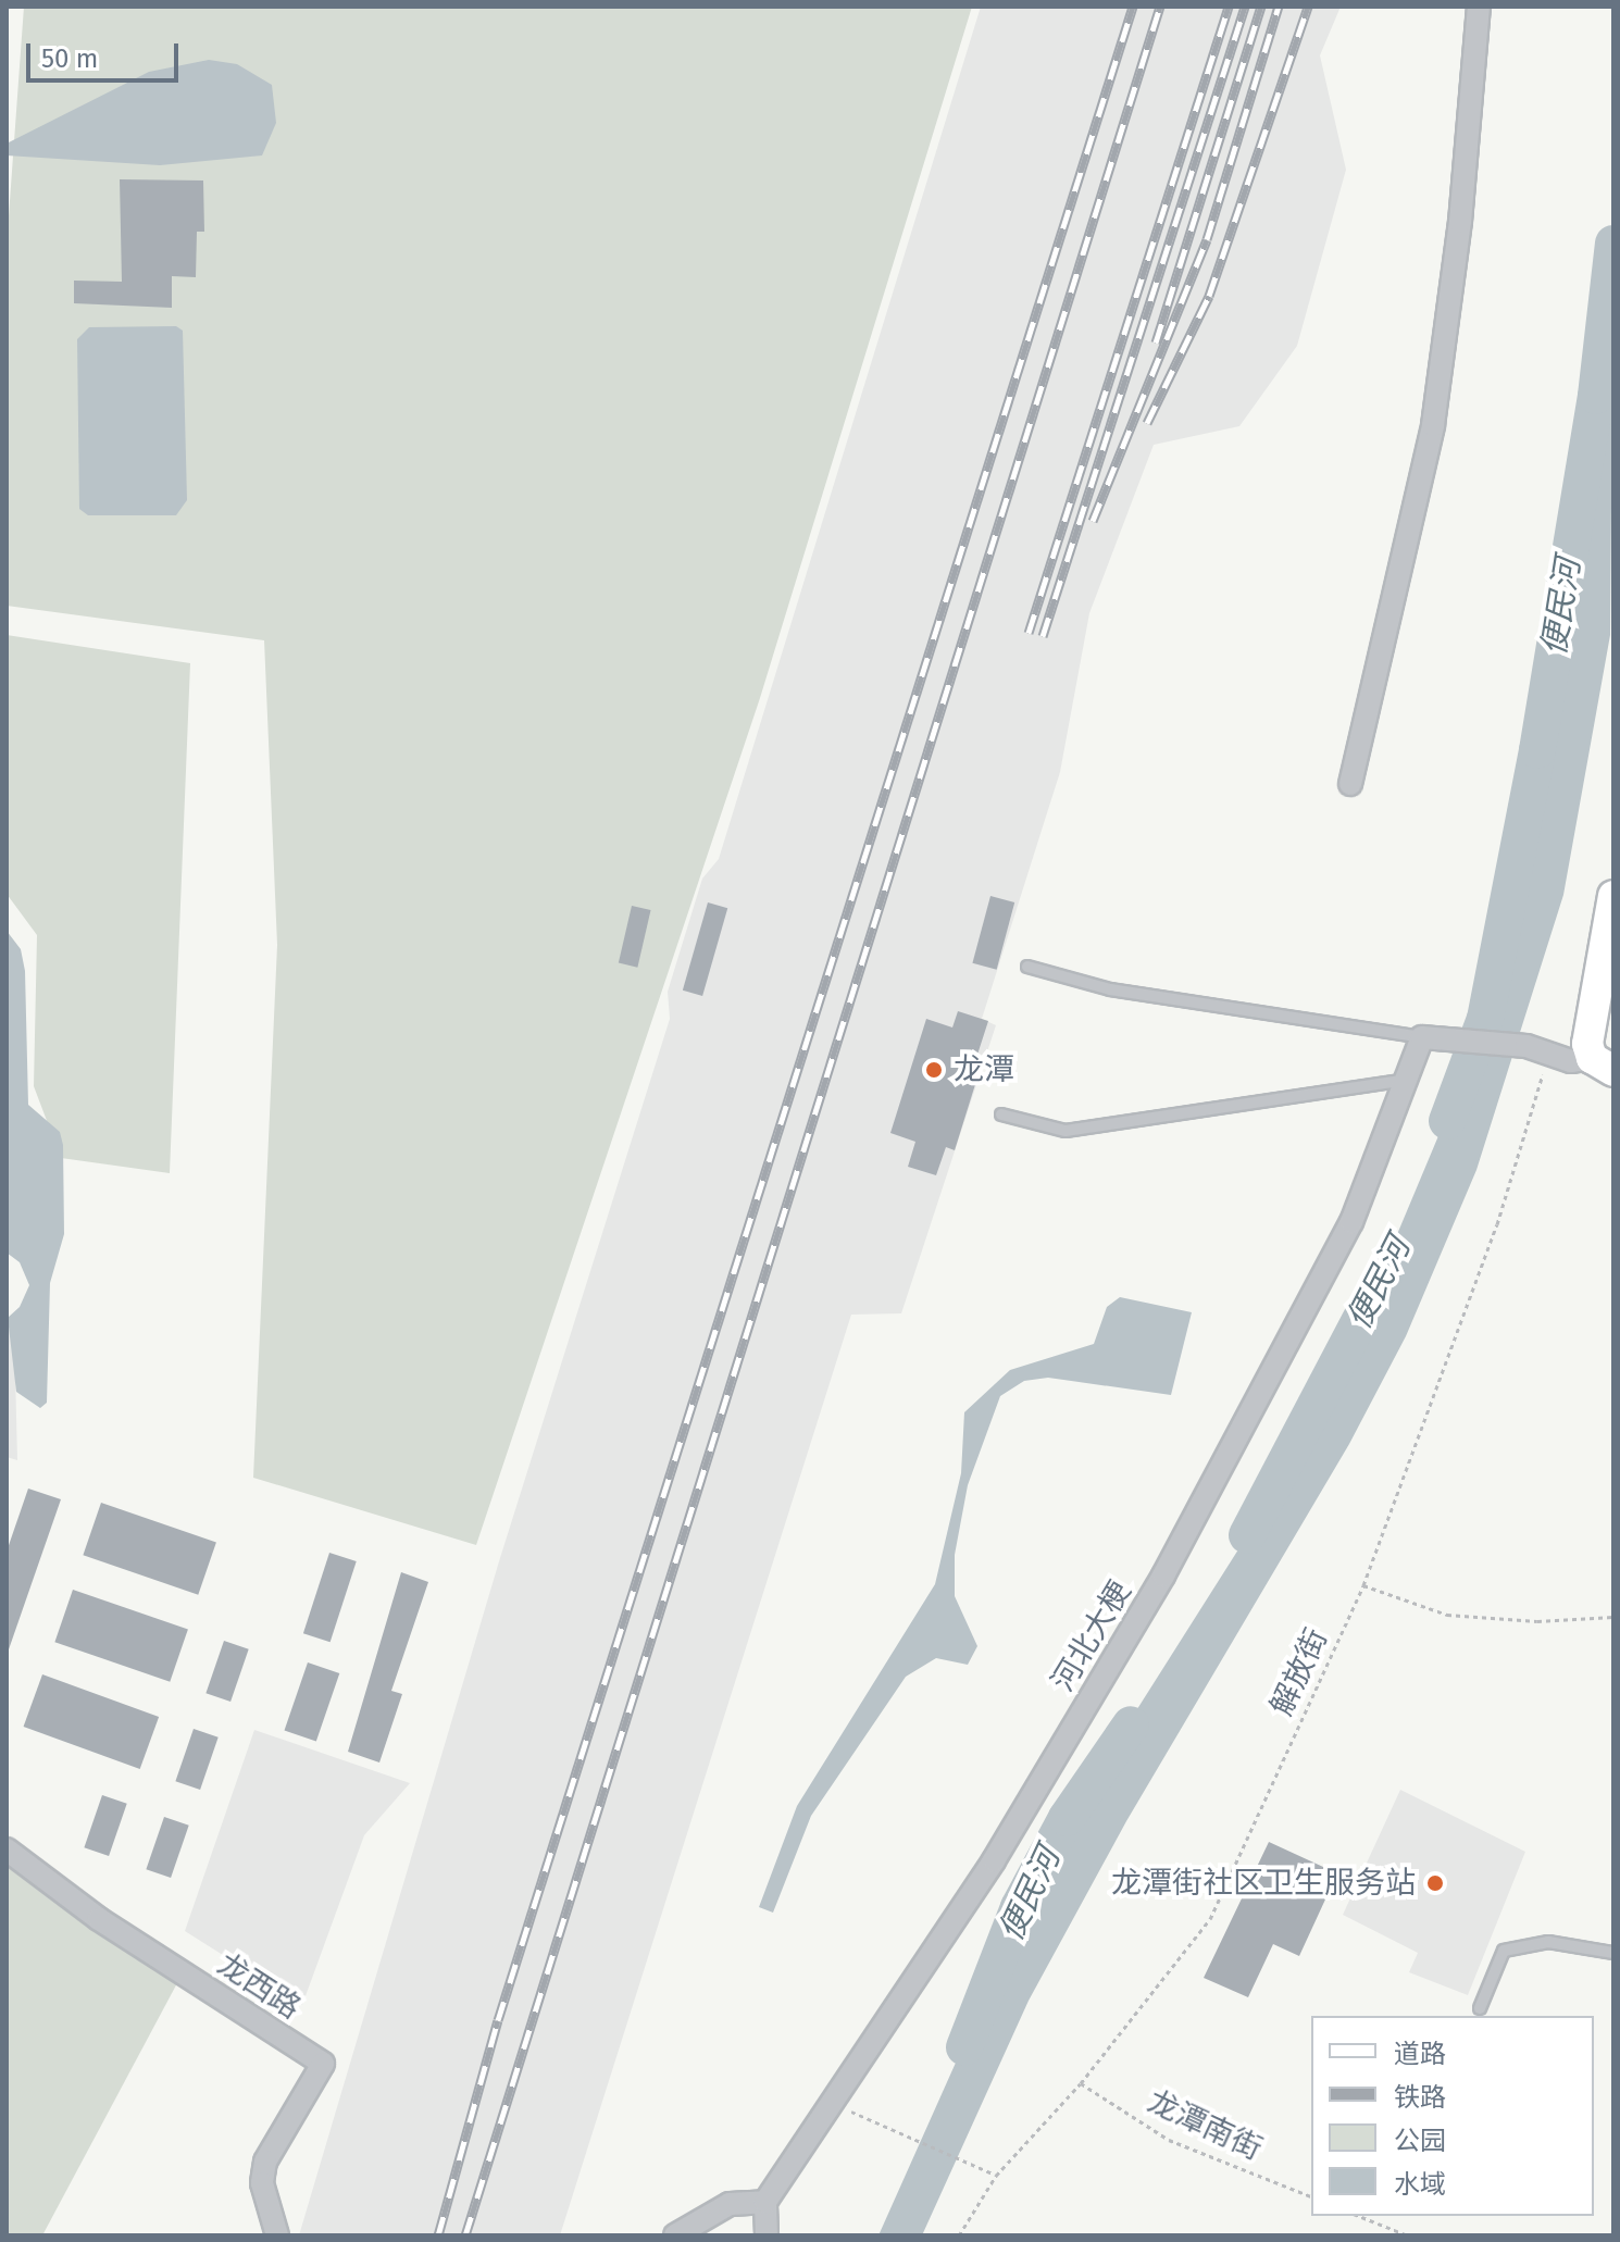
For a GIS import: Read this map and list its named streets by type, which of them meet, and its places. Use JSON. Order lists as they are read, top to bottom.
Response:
{
  "streets": {
    "street": ["河北大梗", "龙西路"],
    "path": ["解放街", "龙潭南街"]
  },
  "crossings": [
    ["解放街", "龙潭南街"]
  ],
  "water": ["便民河"],
  "places": ["龙潭", "龙潭街社区卫生服务站"],
  "legend": [
    "道路",
    "铁路",
    "公园",
    "水域"
  ],
  "scale_bar": "50 m"
}
